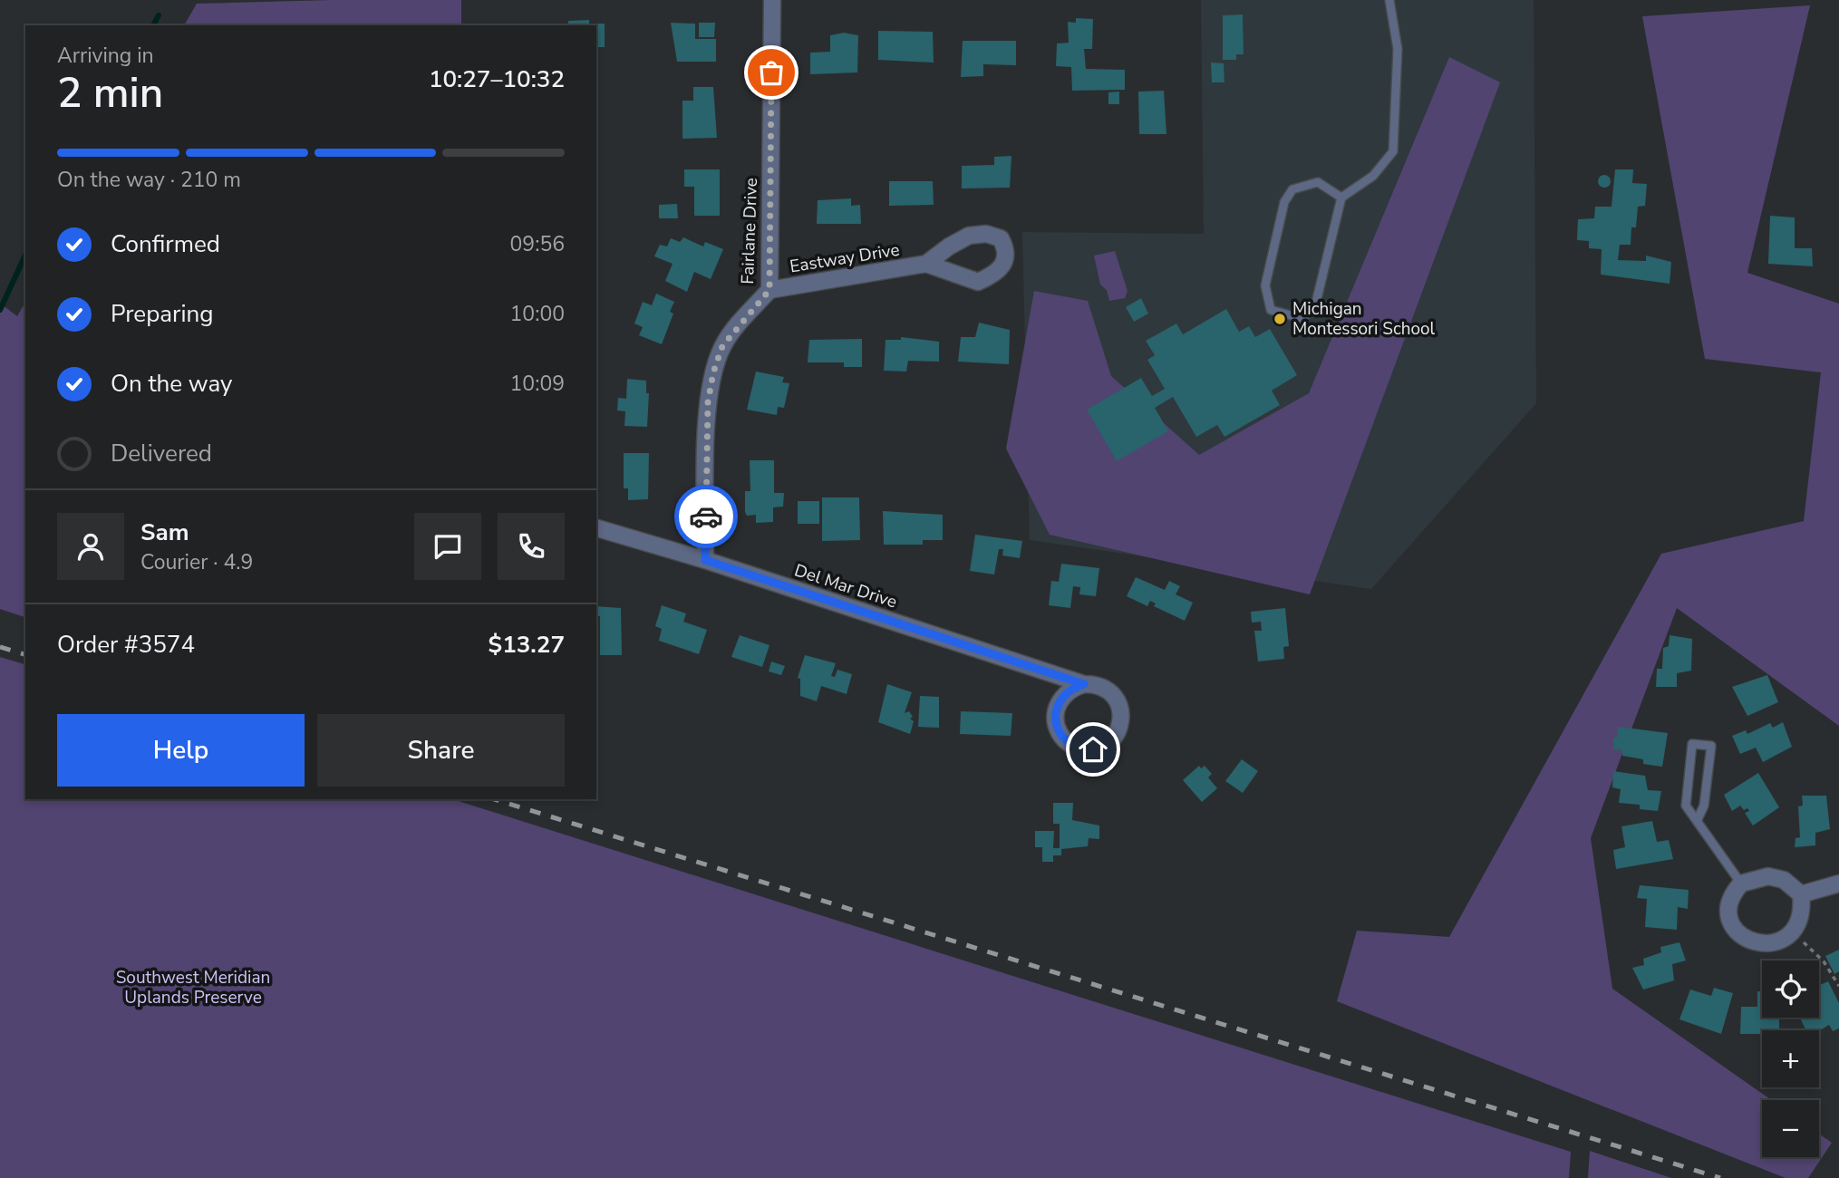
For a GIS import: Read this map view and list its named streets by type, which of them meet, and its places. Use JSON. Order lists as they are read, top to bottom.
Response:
{
  "streets": {
    "street": ["Fairlane Drive", "Eastway Drive", "Del Mar Drive"]
  },
  "crossings": [
    ["Fairlane Drive", "Eastway Drive"],
    ["Fairlane Drive", "Del Mar Drive"]
  ],
  "parks": ["Southwest Meridian Uplands Preserve"],
  "places": ["Michigan Montessori School"],
  "page": {
    "heading": ["2 min", "Arriving in", "10:27–10:32"],
    "panel": [
      "Sam",
      "Courier · 4.9",
      "Order #3574",
      "$13.27"
    ],
    "bar": "On the way · 210 m",
    "list": [
      ["Confirmed", "09:56"],
      ["Preparing", "10:00"],
      ["On the way", "10:09"],
      "Delivered"
    ],
    "buttons": ["Help", "Share"],
    "map_buttons": ["+", "−"]
  }
}
